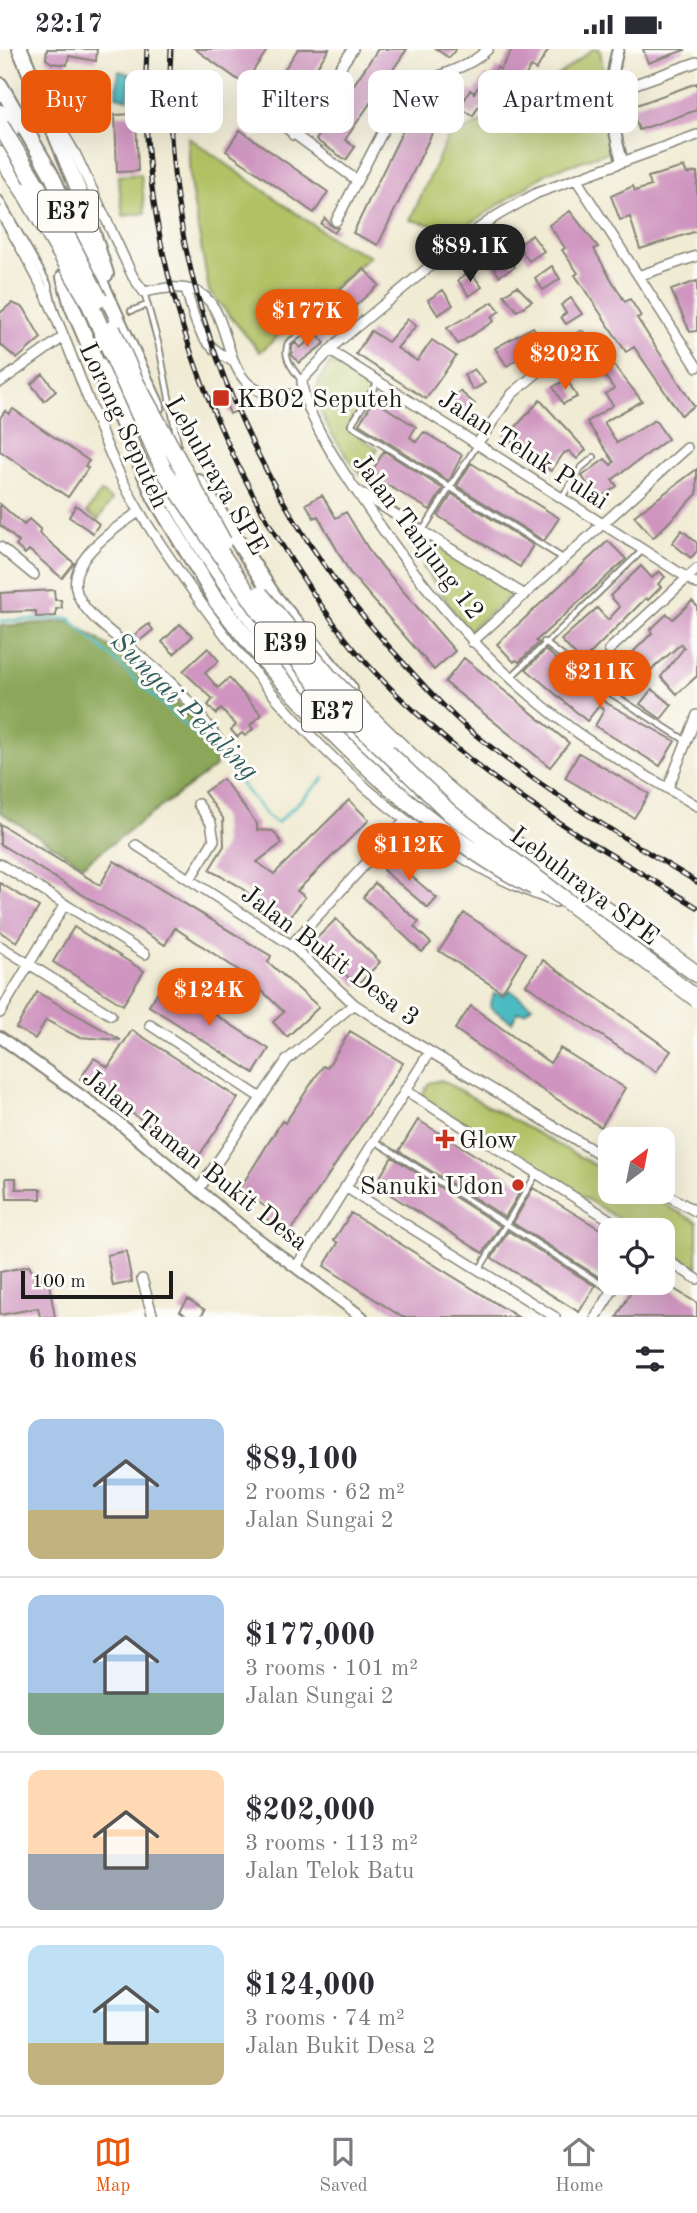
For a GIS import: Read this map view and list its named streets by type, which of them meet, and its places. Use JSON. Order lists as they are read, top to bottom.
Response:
{
  "streets": {
    "highway": ["E37", "Lebuhraya SPE", "E39"],
    "street": [
      "Lorong Seputeh",
      "Jalan Teluk Pulai",
      "Jalan Tanjung 12",
      "Jalan Bukit Desa 3",
      "Jalan Taman Bukit Desa"
    ]
  },
  "crossings": [
    ["E37", "Lorong Seputeh"],
    ["E37", "Lebuhraya SPE"]
  ],
  "water": ["Sungai Petaling"],
  "places": {
    "transit": ["KB02 Seputeh"],
    "health": ["Glow"],
    "other": ["Sanuki Udon"]
  },
  "scale_bar": "100 m",
  "north": "top right",
  "page": {
    "status": "22:17",
    "chip": [
      "Buy",
      "Rent",
      "Filters",
      "New",
      "Apartment"
    ],
    "price": [
      "$89.1K",
      "$177K",
      "$202K",
      "$211K",
      "$112K",
      "$124K"
    ],
    "scale": "100 m",
    "heading": "6 homes",
    "list": [
      {
        "name": "$89,100",
        "note": "2 rooms · 62 m² · Jalan Sungai 2"
      },
      {
        "name": "$177,000",
        "note": "3 rooms · 101 m² · Jalan Sungai 2"
      },
      {
        "name": "$202,000",
        "note": "3 rooms · 113 m² · Jalan Telok Batu"
      },
      {
        "name": "$124,000",
        "note": "3 rooms · 74 m² · Jalan Bukit Desa 2"
      }
    ],
    "tabs": ["Map", "Saved", "Home"]
  }
}
